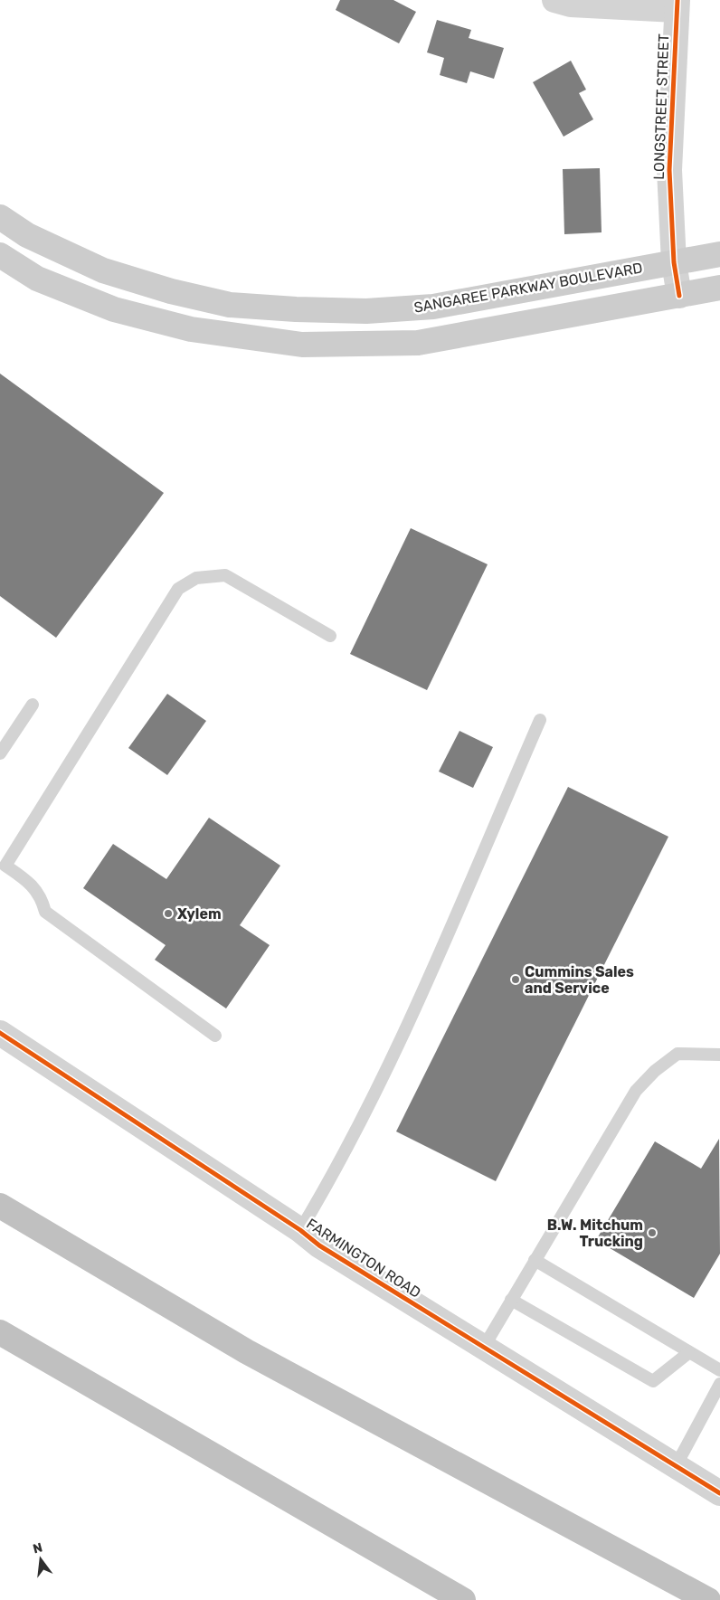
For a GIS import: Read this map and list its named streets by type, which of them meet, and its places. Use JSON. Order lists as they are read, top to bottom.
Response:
{
  "streets": {
    "main road": ["SANGAREE PARKWAY BOULEVARD"],
    "street": ["LONGSTREET STREET", "FARMINGTON ROAD"]
  },
  "crossings": [
    ["LONGSTREET STREET", "SANGAREE PARKWAY BOULEVARD"]
  ],
  "places": ["Xylem", "Cummins Sales and Service", "B.W. Mitchum Trucking"],
  "north": "top"
}
